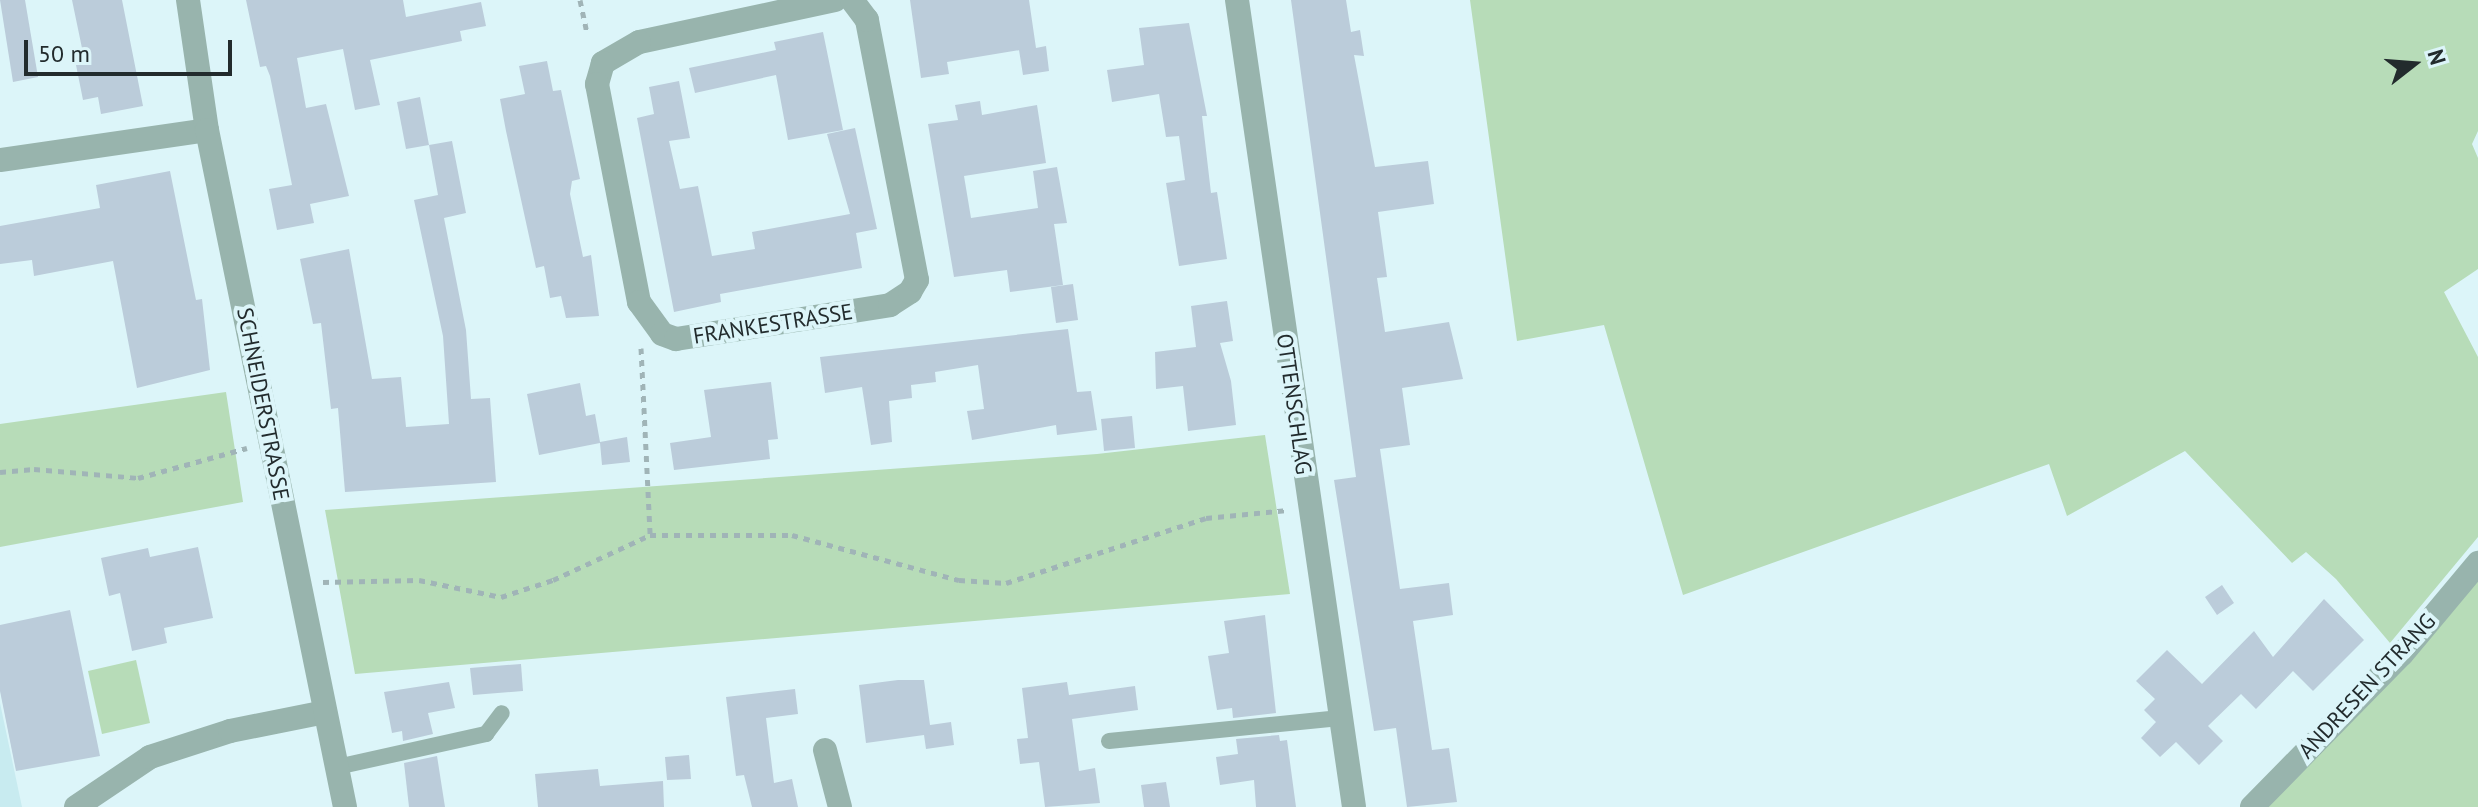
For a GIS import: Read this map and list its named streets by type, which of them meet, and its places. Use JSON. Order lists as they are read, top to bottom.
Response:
{
  "streets": {
    "street": [
      "FRANKESTRASSE",
      "SCHNEIDERSTRASSE",
      "OTTENSCHLAG",
      "ANDRESEN STRANG"
    ]
  },
  "scale_bar": "50 m",
  "north": "right"
}
